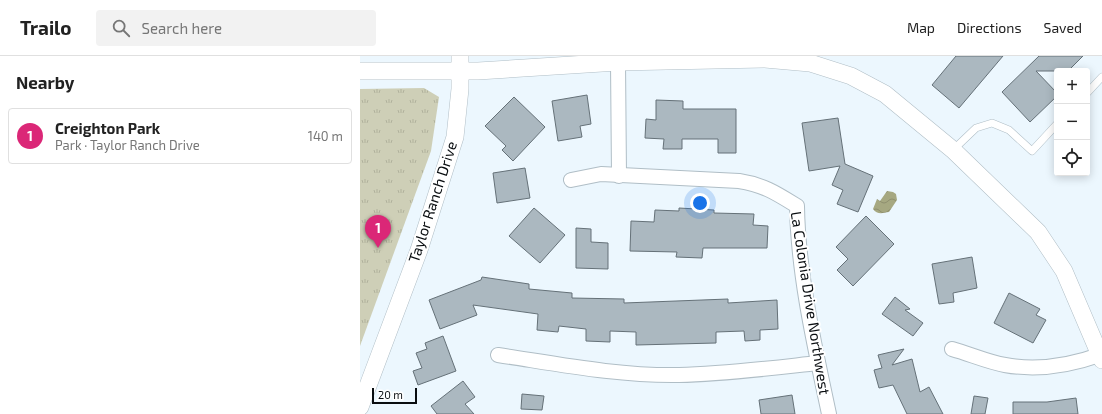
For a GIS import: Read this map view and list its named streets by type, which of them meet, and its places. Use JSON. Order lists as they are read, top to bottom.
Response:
{
  "streets": {
    "street": ["Taylor Ranch Drive", "La Colonia Drive Northwest"]
  },
  "scale_bar": "20 m",
  "page": {
    "header": "Trailo",
    "search": "Search here",
    "nav": ["Map", "Directions", "Saved"],
    "heading": "Nearby",
    "map_buttons": ["+", "−"],
    "list": [
      {
        "mark": "1",
        "name": "Creighton Park",
        "note": "Park · Taylor Ranch Drive",
        "value": "140 m"
      }
    ],
    "pins": "1",
    "scale": "20 m"
  }
}
